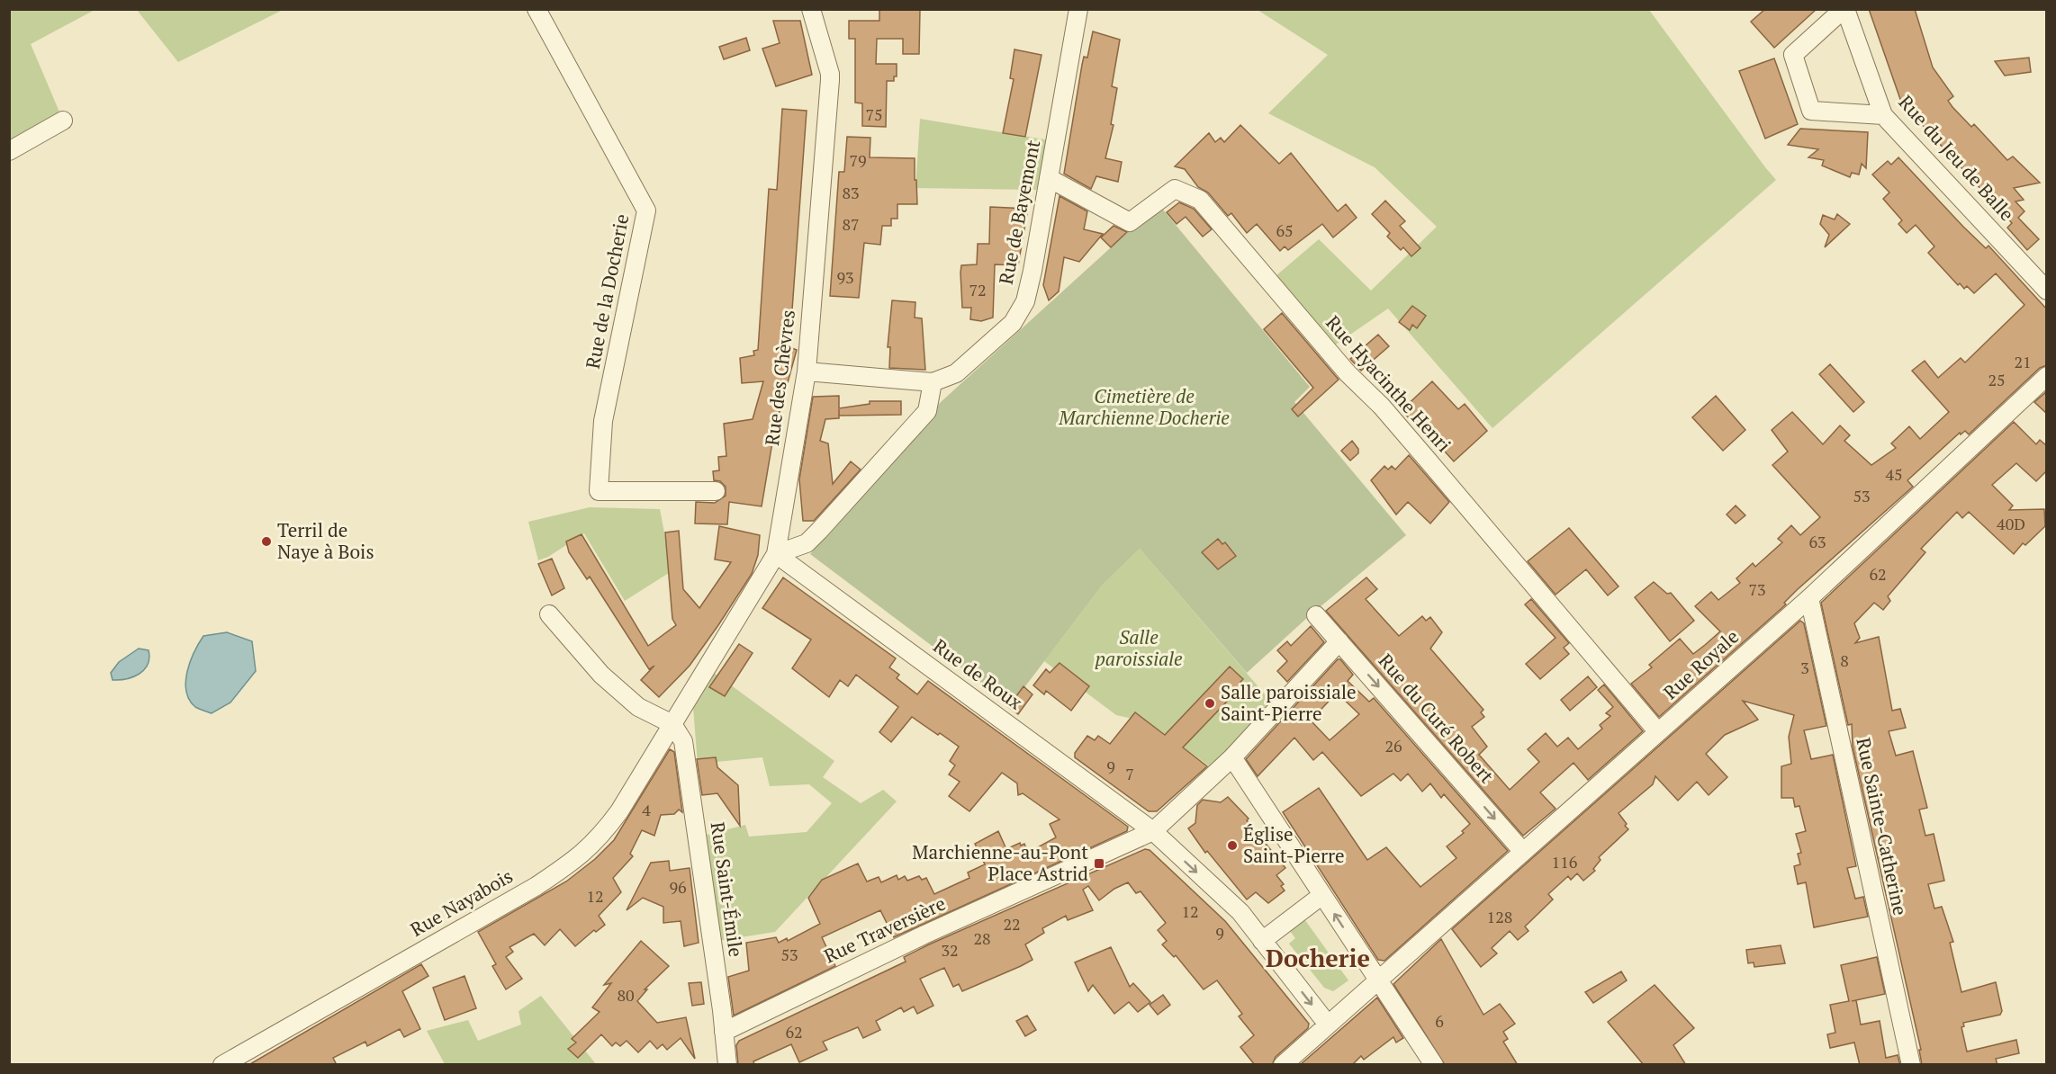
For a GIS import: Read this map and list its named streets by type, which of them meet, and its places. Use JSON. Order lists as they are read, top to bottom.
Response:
{
  "streets": {
    "street": [
      "Rue du Jeu de Balle",
      "Rue de Bayemont",
      "Rue de la Docherie",
      "Rue des Chèvres",
      "Rue Hyacinthe Henri",
      "Rue Royale",
      "Rue de Roux",
      "Rue du Curé Robert",
      "Rue Sainte-Catherine",
      "Rue Saint-Émile",
      "Rue Nayabois",
      "Rue Traversière"
    ]
  },
  "crossings": [
    ["Rue de Bayemont", "Rue des Chèvres"],
    ["Rue de Bayemont", "Rue Hyacinthe Henri"],
    ["Rue des Chèvres", "Rue de Roux"],
    ["Rue des Chèvres", "Rue Saint-Émile"],
    ["Rue des Chèvres", "Rue Nayabois"],
    ["Rue Hyacinthe Henri", "Rue Royale"],
    ["Rue Royale", "Rue de Roux"],
    ["Rue Royale", "Rue du Curé Robert"],
    ["Rue Royale", "Rue Sainte-Catherine"],
    ["Rue de Roux", "Rue Traversière"],
    ["Rue du Curé Robert", "Rue Traversière"],
    ["Rue Saint-Émile", "Rue Nayabois"],
    ["Rue Saint-Émile", "Rue Traversière"]
  ],
  "one_way": ["Rue du Curé Robert"],
  "districts": ["Docherie"],
  "parks": ["Cimetière de Marchienne Docherie", "Salle paroissiale"],
  "places": {
    "other": ["Terril de Naye à Bois", "Salle paroissiale Saint-Pierre", "Église Saint-Pierre"],
    "transit": ["Marchienne-au-Pont Place Astrid"]
  },
  "house_numbers": [
    "75",
    "79",
    "83",
    "87",
    "65",
    "93",
    "72",
    "21",
    "25",
    "45",
    "53",
    "40D",
    "63",
    "62",
    "73",
    "8",
    "3",
    "26",
    "9",
    "7",
    "4",
    "116",
    "96",
    "12",
    "12",
    "128",
    "22",
    "9",
    "28",
    "32",
    "53",
    "80",
    "6",
    "62"
  ]
}
